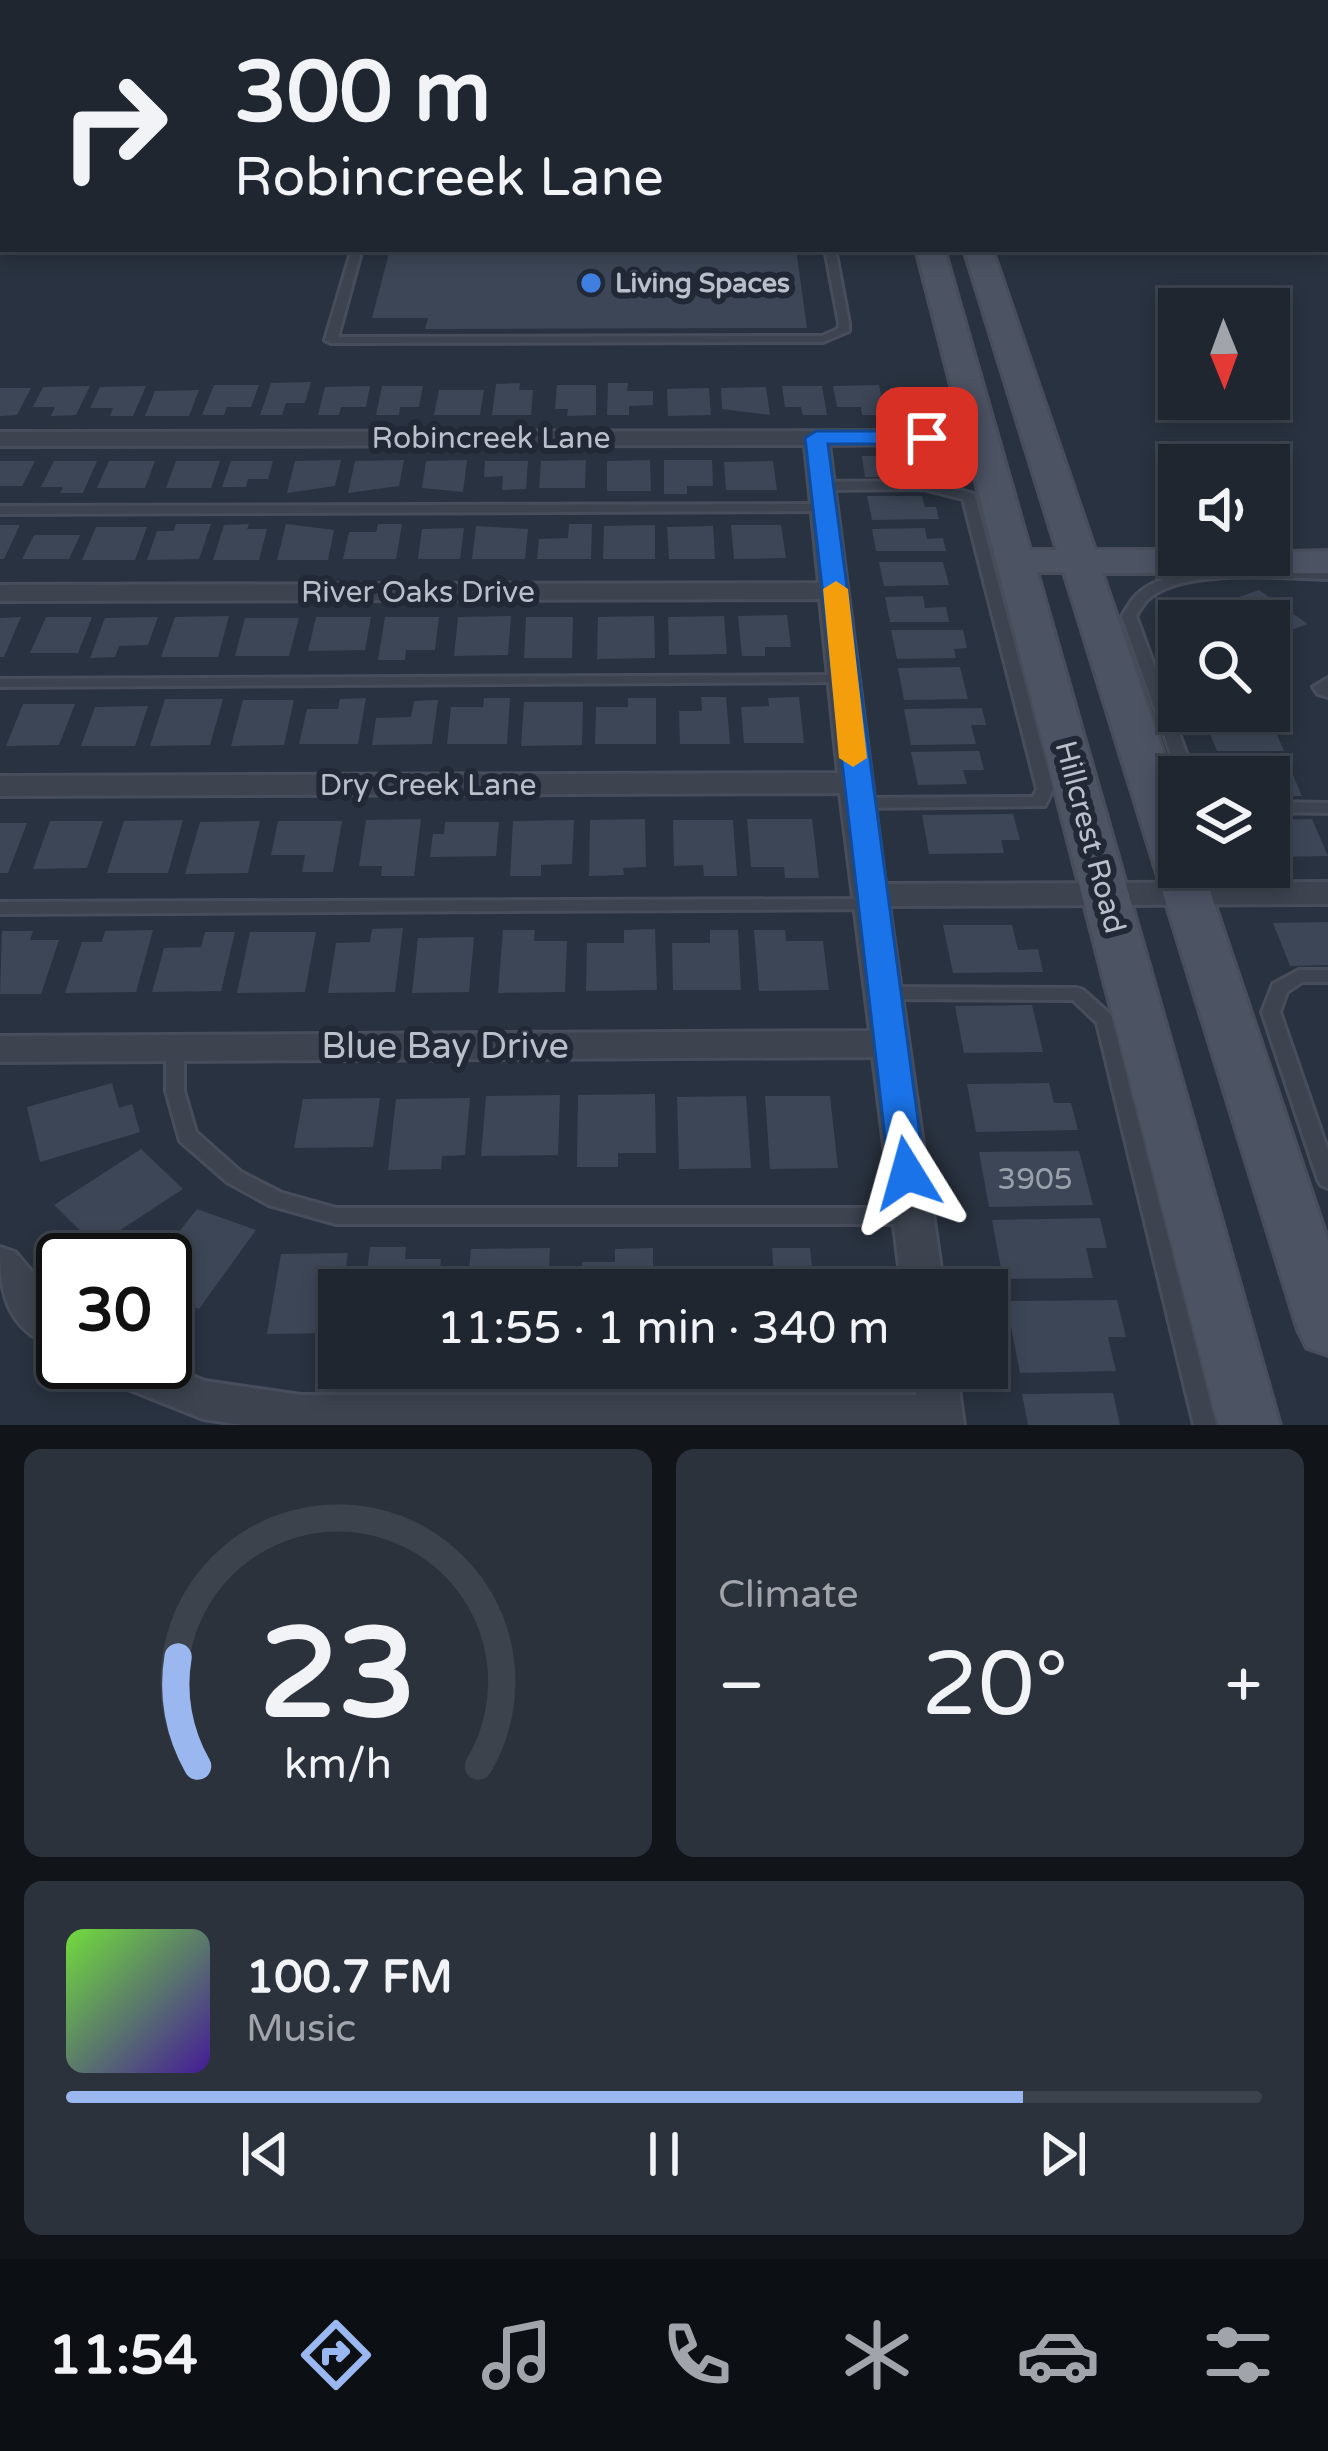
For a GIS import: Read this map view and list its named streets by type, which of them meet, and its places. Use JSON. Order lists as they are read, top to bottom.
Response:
{
  "streets": {
    "main road": ["Hillcrest Road"],
    "street": [
      "Robincreek Lane",
      "River Oaks Drive",
      "Dry Creek Lane",
      "Blue Bay Drive"
    ]
  },
  "crossings": [
    ["Robincreek Lane", "Hillcrest Road"]
  ],
  "places": ["Living Spaces"],
  "house_numbers": ["3905"],
  "north": "bottom",
  "page": {
    "turn": ["300 m", "Robincreek Lane"],
    "limit": "30",
    "trip": "11:55 · 1 min · 340 m",
    "tile": "Climate",
    "heat": ["−", "20°", "+"],
    "song": ["100.7 FM", "Music"],
    "tabs": "11:54",
    "gauge": ["23", "km/h"]
  }
}
